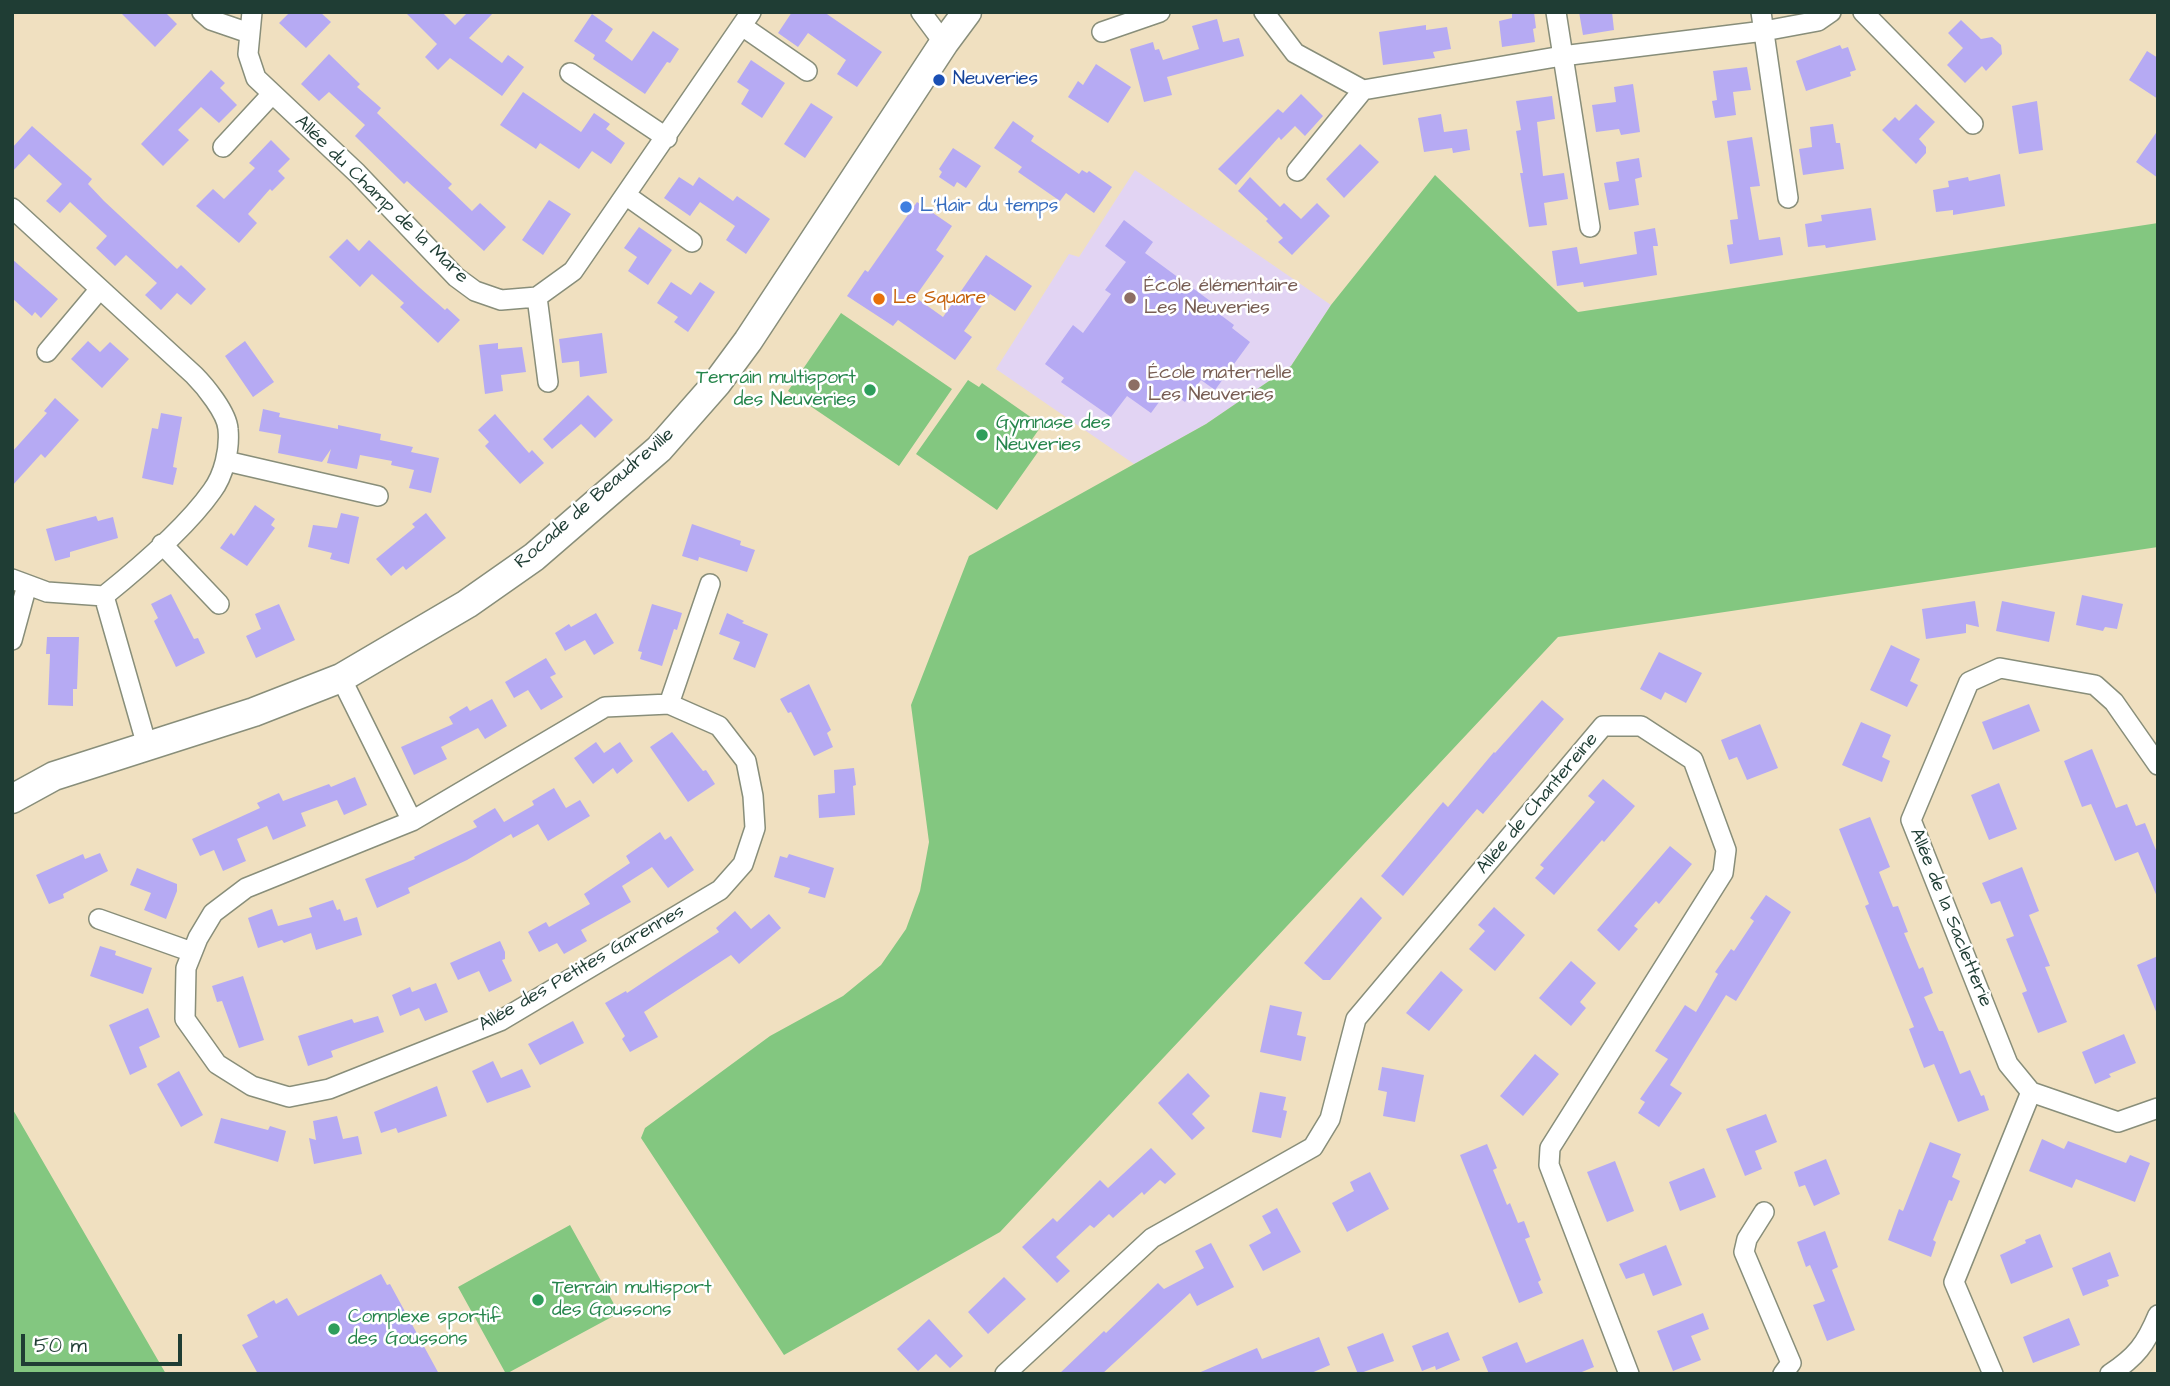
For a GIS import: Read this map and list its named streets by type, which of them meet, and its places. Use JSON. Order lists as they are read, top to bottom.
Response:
{
  "streets": {
    "street": [
      "Allée du Champ de la Mare",
      "Rocade de Beaudreville",
      "Allée de Chantereine",
      "Allée de la Sacletterie",
      "Allée des Petites Garennes"
    ]
  },
  "places": [
    "Neuveries",
    "L'Hair du temps",
    "École élémentaire Les Neuveries",
    "Le Square",
    "École maternelle Les Neuveries",
    "Terrain multisport des Neuveries",
    "Gymnase des Neuveries",
    "Terrain multisport des Goussons",
    "Complexe sportif des Goussons"
  ],
  "scale_bar": "50 m"
}
